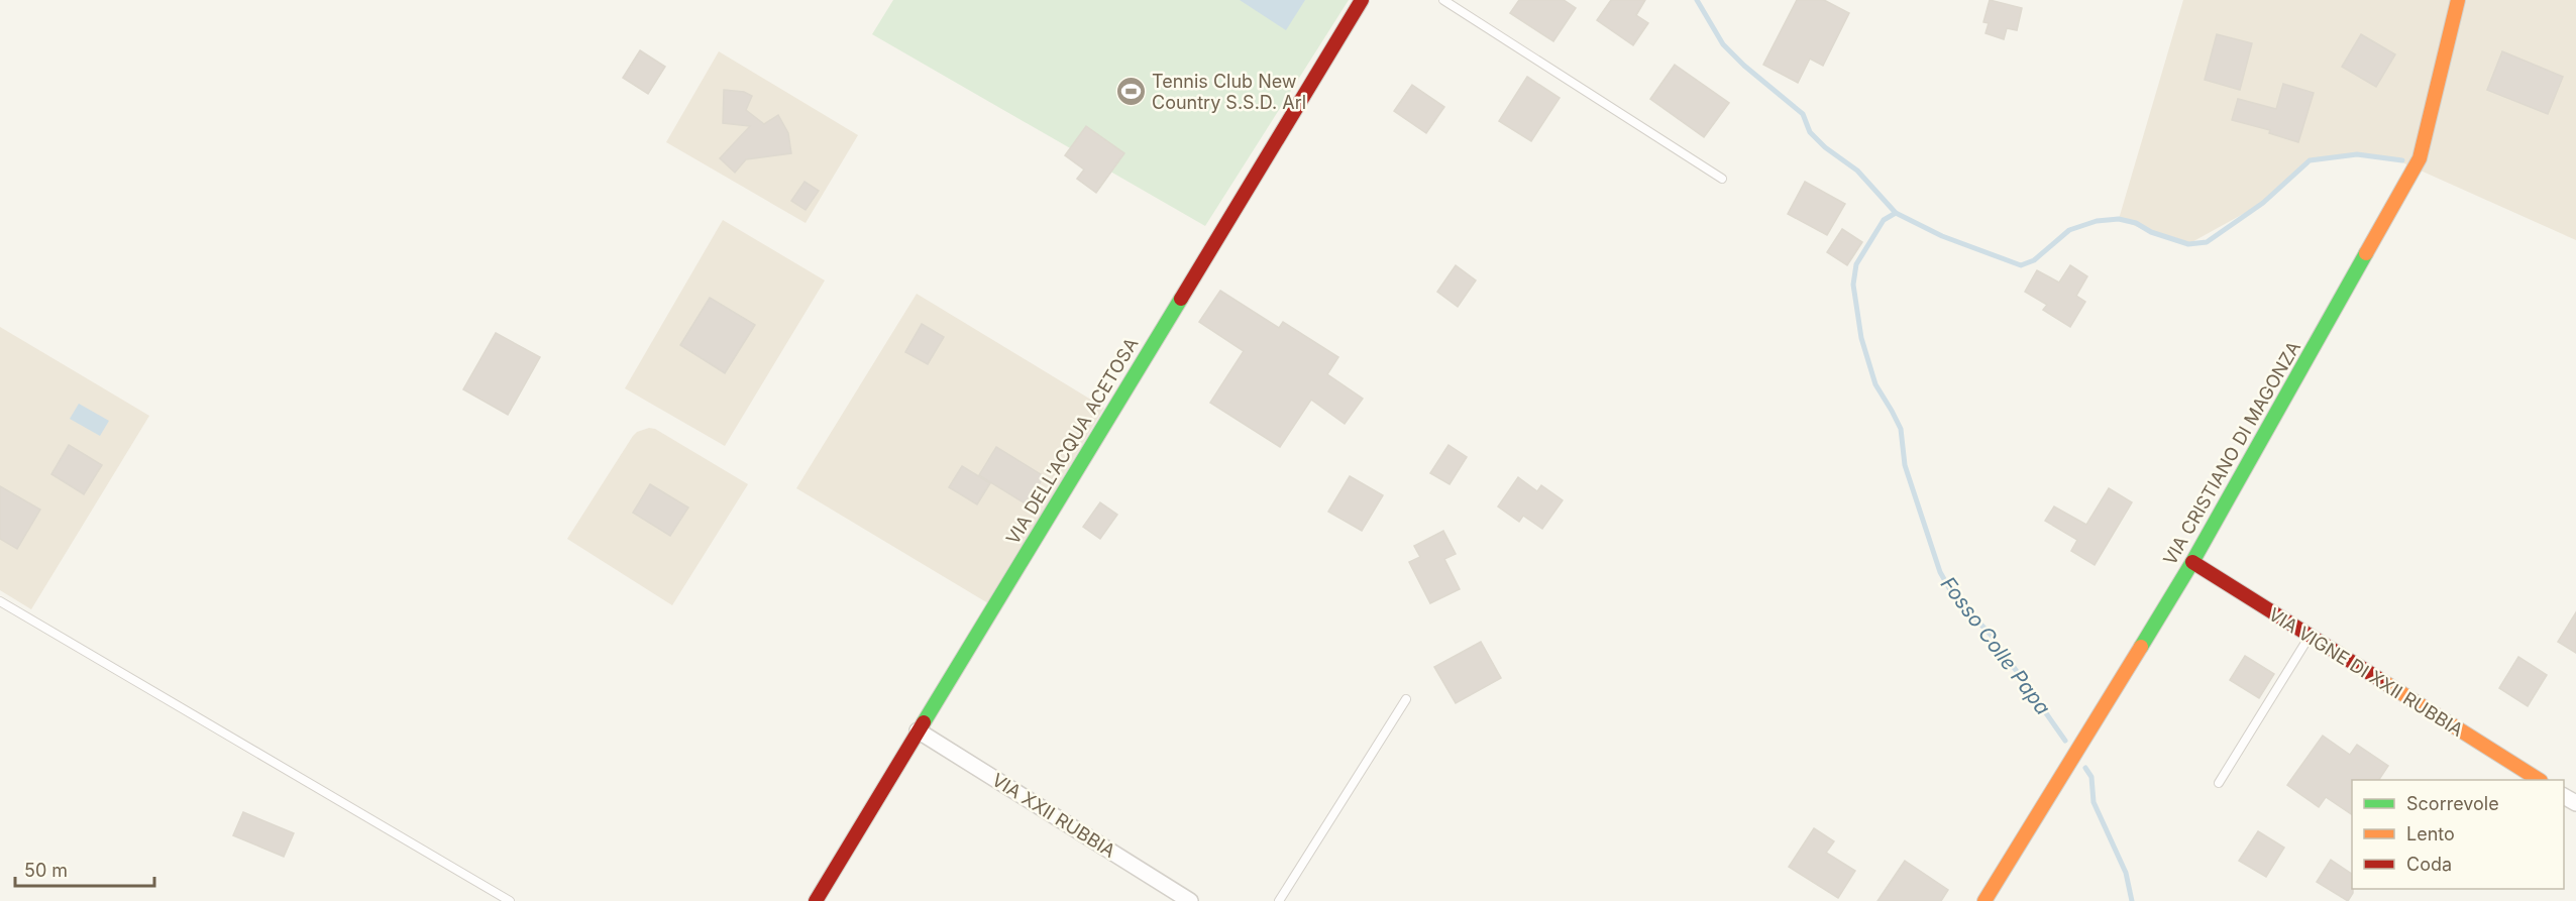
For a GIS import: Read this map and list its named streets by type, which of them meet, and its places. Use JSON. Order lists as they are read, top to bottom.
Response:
{
  "streets": {
    "street": [
      "VIA DELL'ACQUA ACETOSA",
      "VIA CRISTIANO DI MAGONZA",
      "VIA VIGNE DI XXII RUBBIA",
      "VIA XXII RUBBIA"
    ]
  },
  "crossings": [
    ["VIA DELL'ACQUA ACETOSA", "VIA XXII RUBBIA"],
    ["VIA CRISTIANO DI MAGONZA", "VIA VIGNE DI XXII RUBBIA"]
  ],
  "water": ["Fosso Colle Papa"],
  "places": {
    "sports": ["Tennis Club New Country S.S.D. Arl"]
  },
  "legend": ["Scorrevole", "Lento", "Coda"],
  "scale_bar": "50 m"
}
